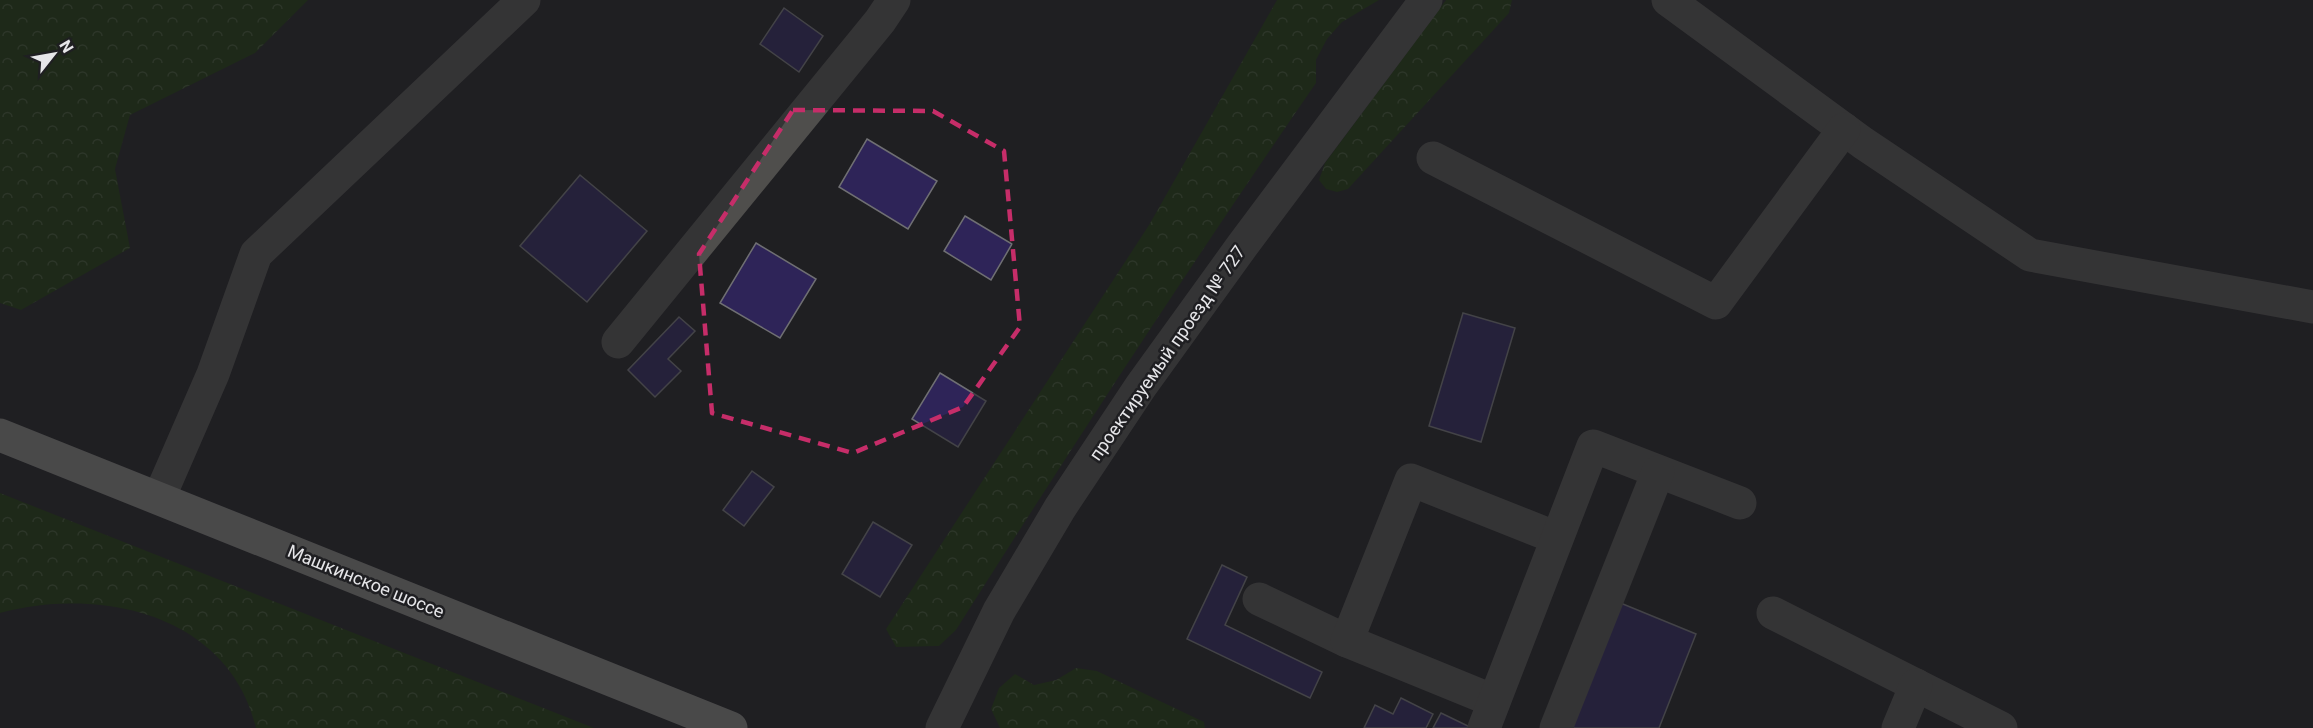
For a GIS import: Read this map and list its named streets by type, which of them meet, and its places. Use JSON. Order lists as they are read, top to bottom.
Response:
{
  "streets": {
    "main road": ["Машкинское шоссе"],
    "street": ["проектируемый проезд № 727"]
  },
  "north": "top right"
}
